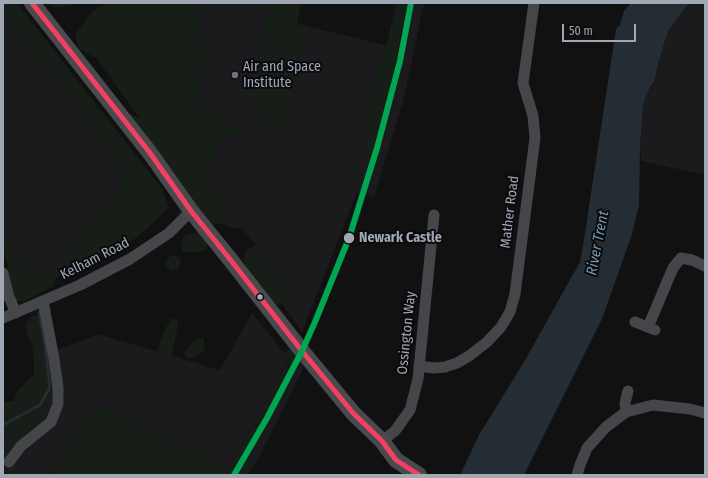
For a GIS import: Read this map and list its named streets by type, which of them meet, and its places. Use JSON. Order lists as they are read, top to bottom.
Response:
{
  "streets": {
    "street": ["Mather Road", "Kelham Road", "Ossington Way"]
  },
  "crossings": [
    ["Mather Road", "Ossington Way"]
  ],
  "water": ["River Trent"],
  "places": ["Air and Space Institute", "Newark Castle"],
  "scale_bar": "50 m"
}
